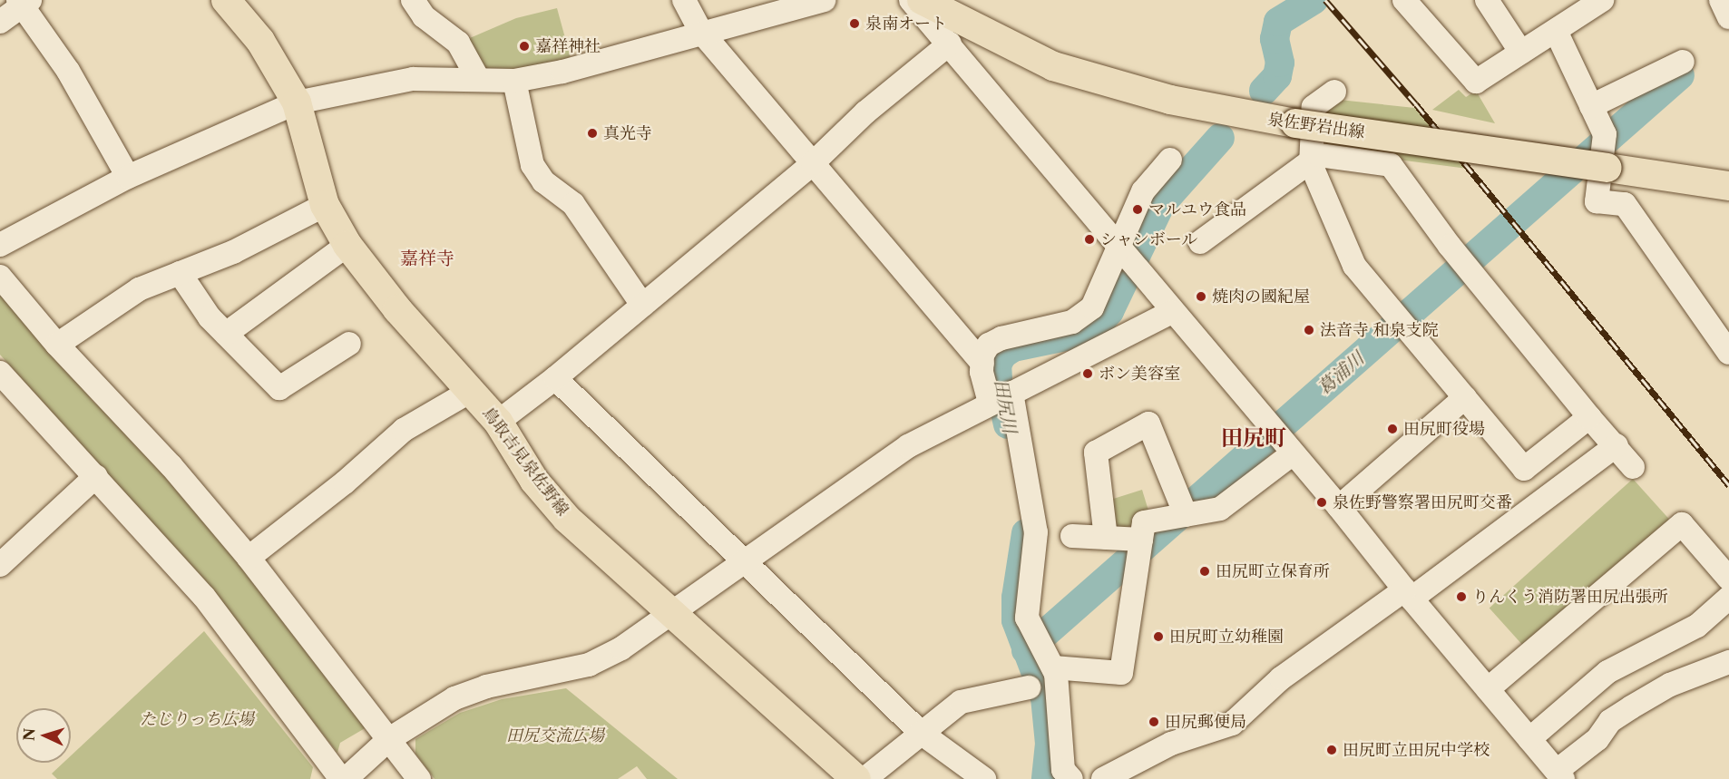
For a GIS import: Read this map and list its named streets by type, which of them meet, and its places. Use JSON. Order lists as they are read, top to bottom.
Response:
{
  "streets": {
    "main road": ["泉佐野岩出線", "鳥取吉見泉佐野線"]
  },
  "districts": ["嘉祥寺", "田尻町"],
  "water": ["葛浦川", "田尻川"],
  "parks": ["たじりっち広場", "田尻交流広場"],
  "places": [
    "泉南オート",
    "嘉祥神社",
    "真光寺",
    "マルユウ食品",
    "シャンボール",
    "焼肉の國紀屋",
    "法音寺 和泉支院",
    "ボン美容室",
    "田尻町役場",
    "泉佐野警察署田尻町交番",
    "田尻町立保育所",
    "りんくう消防署田尻出張所",
    "田尻町立幼稚園",
    "田尻郵便局",
    "田尻町立田尻中学校"
  ],
  "north": "left"
}
